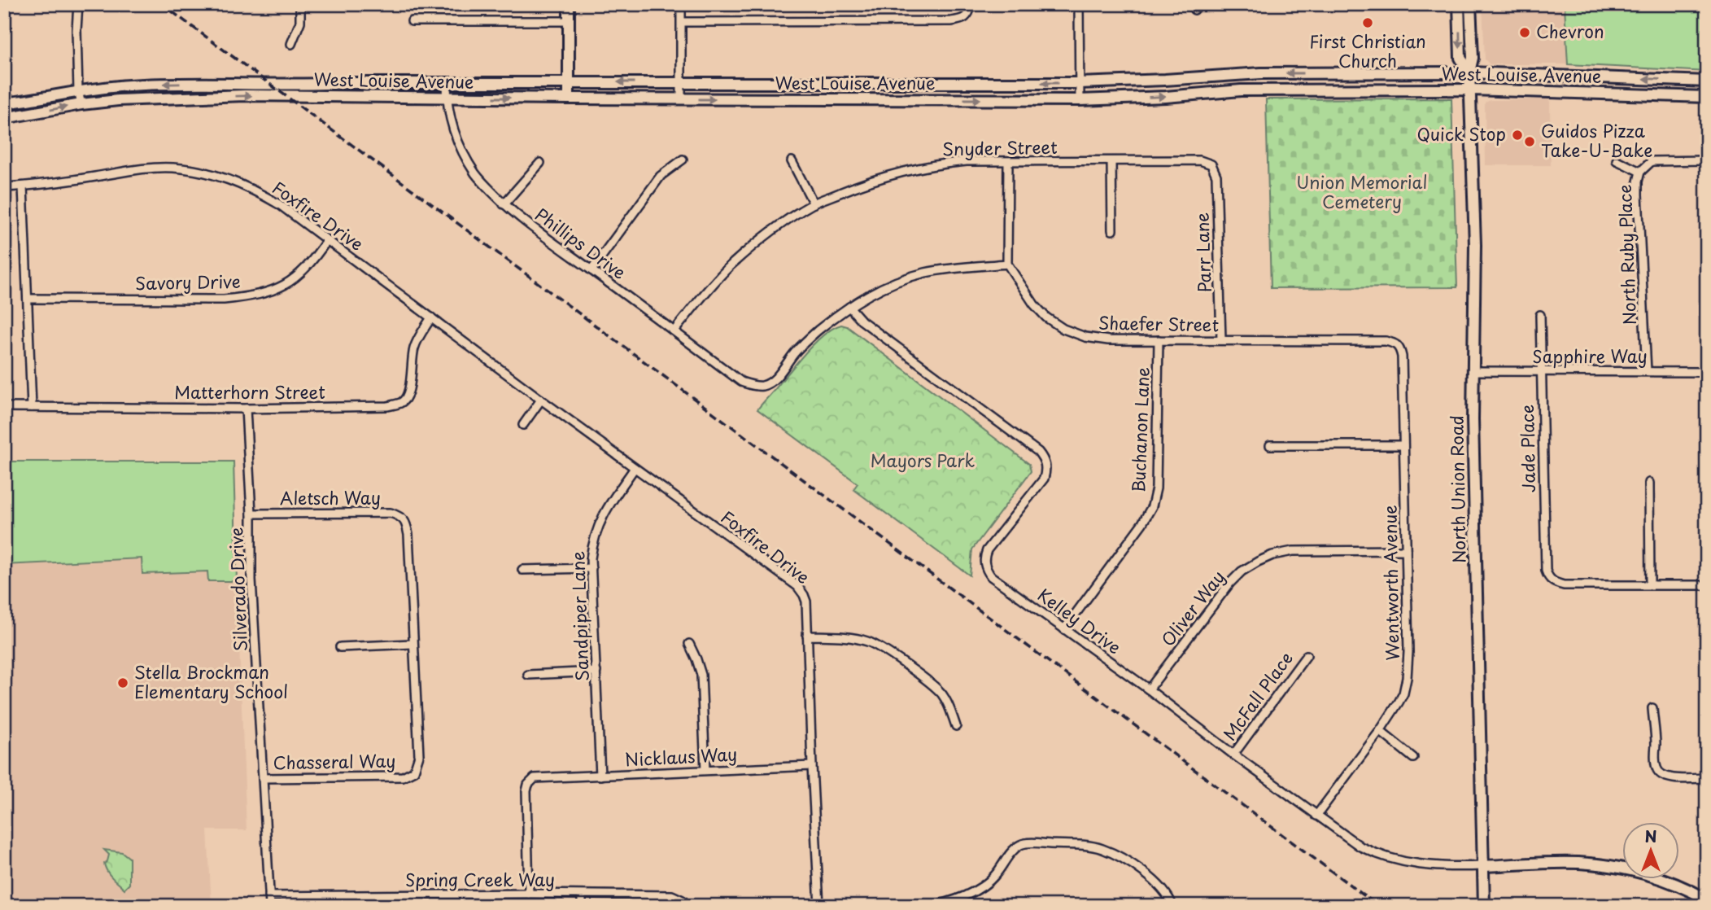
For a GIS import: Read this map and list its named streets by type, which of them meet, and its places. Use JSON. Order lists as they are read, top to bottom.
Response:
{
  "streets": {
    "main road": ["West Louise Avenue", "North Union Road"],
    "street": [
      "Snyder Street",
      "Foxfire Drive",
      "Phillips Drive",
      "Parr Lane",
      "North Ruby Place",
      "Savory Drive",
      "Shaefer Street",
      "Sapphire Way",
      "Matterhorn Street",
      "Buchanon Lane",
      "Jade Place",
      "Aletsch Way",
      "Wentworth Avenue",
      "Silverado Drive",
      "Oliver Way",
      "Sandpiper Lane",
      "Kelley Drive",
      "McFall Place",
      "Nicklaus Way",
      "Chasseral Way",
      "Spring Creek Way"
    ]
  },
  "crossings": [
    ["West Louise Avenue", "Phillips Drive"],
    ["West Louise Avenue", "North Union Road"],
    ["Snyder Street", "Phillips Drive"],
    ["Snyder Street", "Parr Lane"],
    ["Foxfire Drive", "Savory Drive"],
    ["Foxfire Drive", "Matterhorn Street"],
    ["Foxfire Drive", "Sandpiper Lane"],
    ["Foxfire Drive", "Nicklaus Way"],
    ["Phillips Drive", "Kelley Drive"],
    ["Parr Lane", "Shaefer Street"],
    ["North Ruby Place", "Sapphire Way"],
    ["Shaefer Street", "Buchanon Lane"],
    ["Shaefer Street", "Wentworth Avenue"],
    ["Sapphire Way", "Jade Place"],
    ["Sapphire Way", "North Union Road"],
    ["Matterhorn Street", "Silverado Drive"],
    ["Buchanon Lane", "Kelley Drive"],
    ["North Union Road", "Kelley Drive"],
    ["Aletsch Way", "Silverado Drive"],
    ["Aletsch Way", "Chasseral Way"],
    ["Wentworth Avenue", "Oliver Way"],
    ["Wentworth Avenue", "Kelley Drive"],
    ["Silverado Drive", "Chasseral Way"],
    ["Silverado Drive", "Spring Creek Way"],
    ["Oliver Way", "Kelley Drive"],
    ["Sandpiper Lane", "Nicklaus Way"],
    ["Kelley Drive", "McFall Place"],
    ["Nicklaus Way", "Spring Creek Way"]
  ],
  "parks": ["Union Memorial Cemetery", "Mayors Park"],
  "places": [
    "First Christian Church",
    "Chevron",
    "Quick Stop",
    "Guidos Pizza Take-U-Bake",
    "Stella Brockman Elementary School"
  ],
  "north": "top"
}
